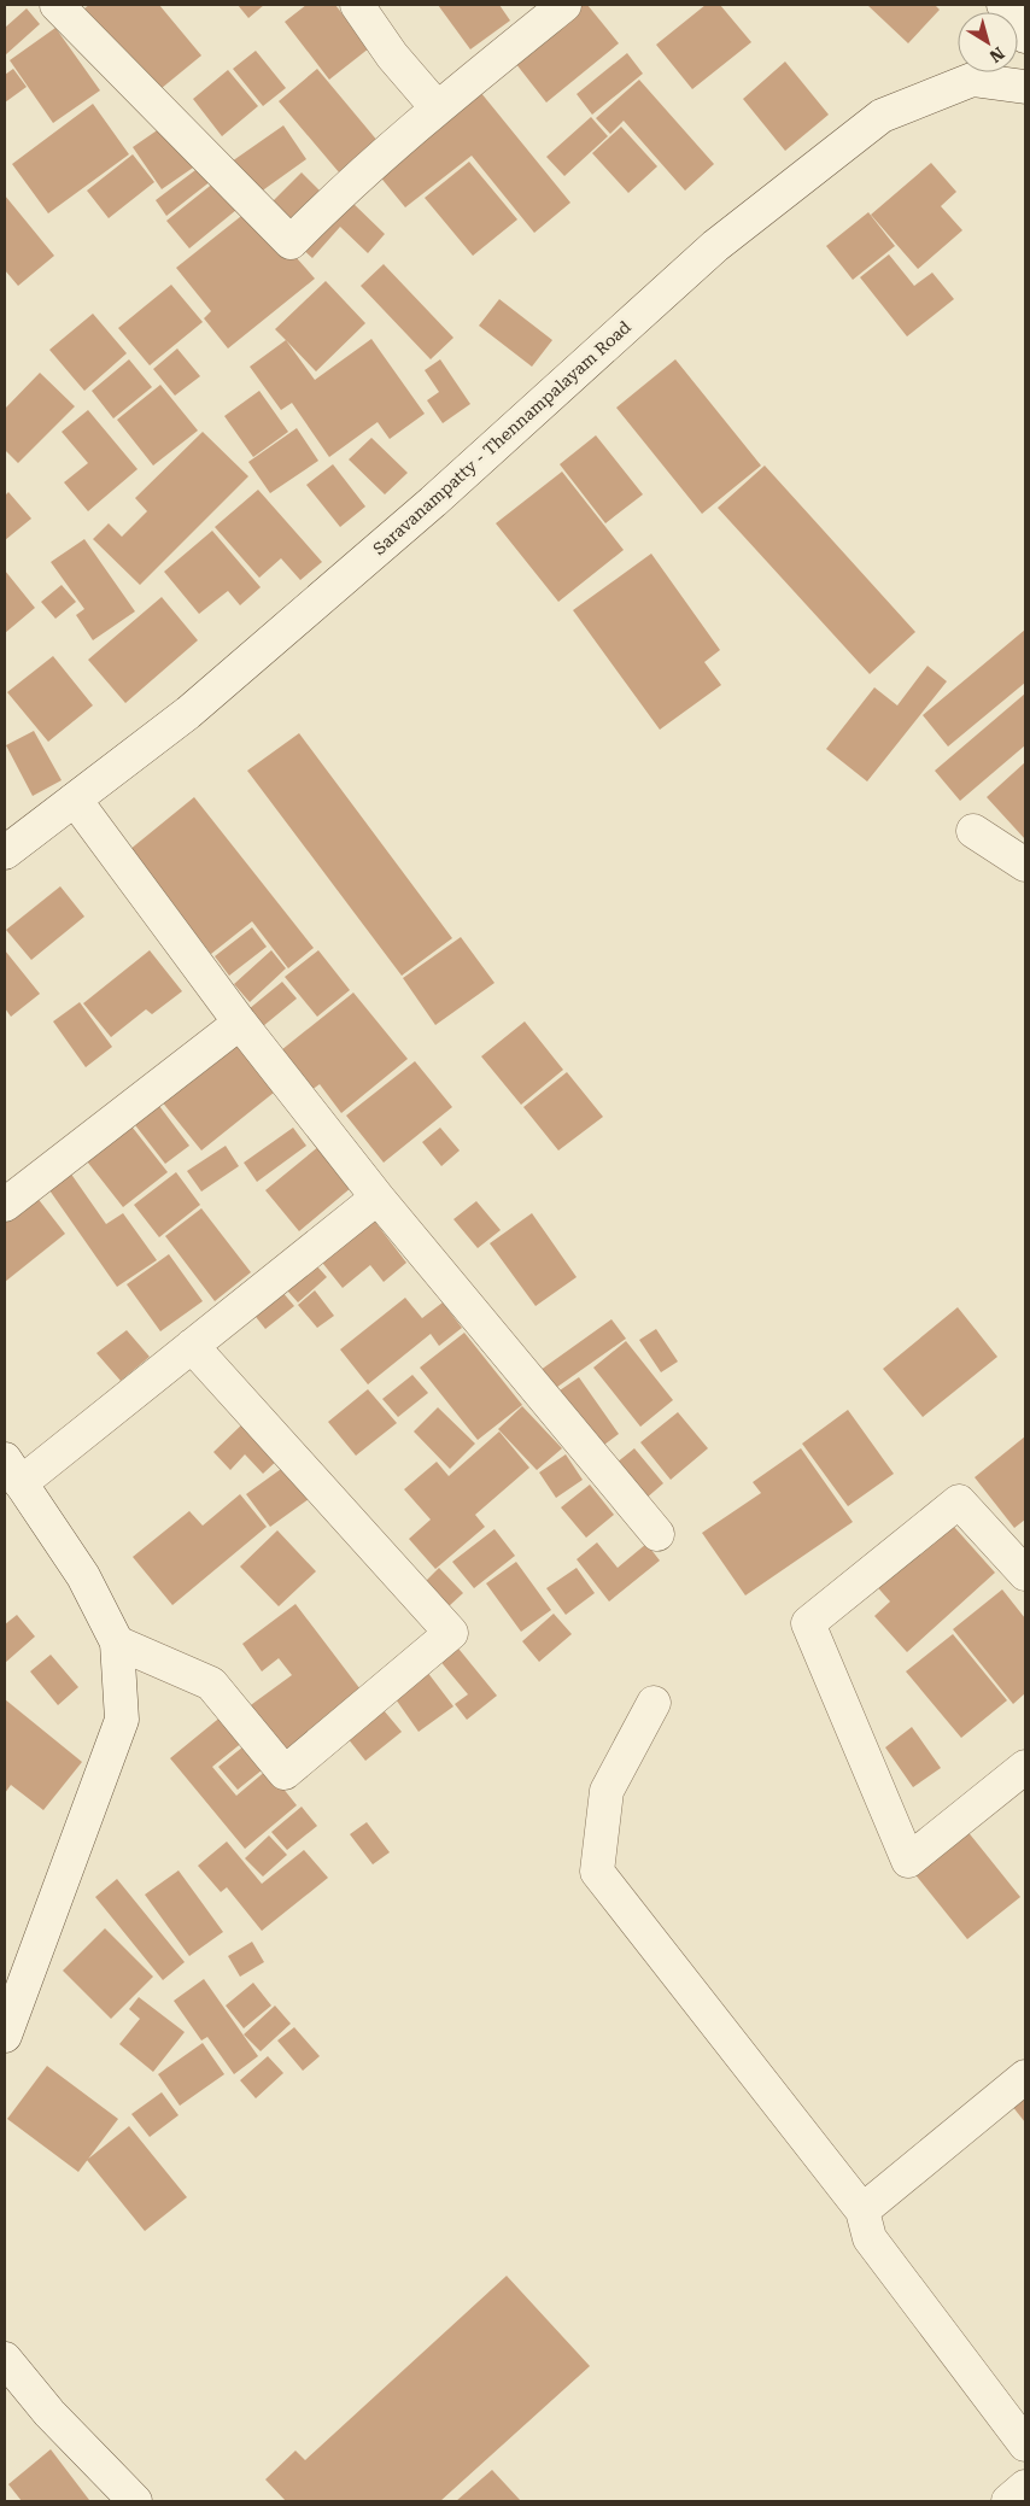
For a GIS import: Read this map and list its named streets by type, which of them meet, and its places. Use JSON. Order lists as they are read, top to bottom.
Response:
{
  "streets": {
    "street": ["Saravanampatty - Thennampalayam Road"]
  },
  "north": "bottom right"
}
